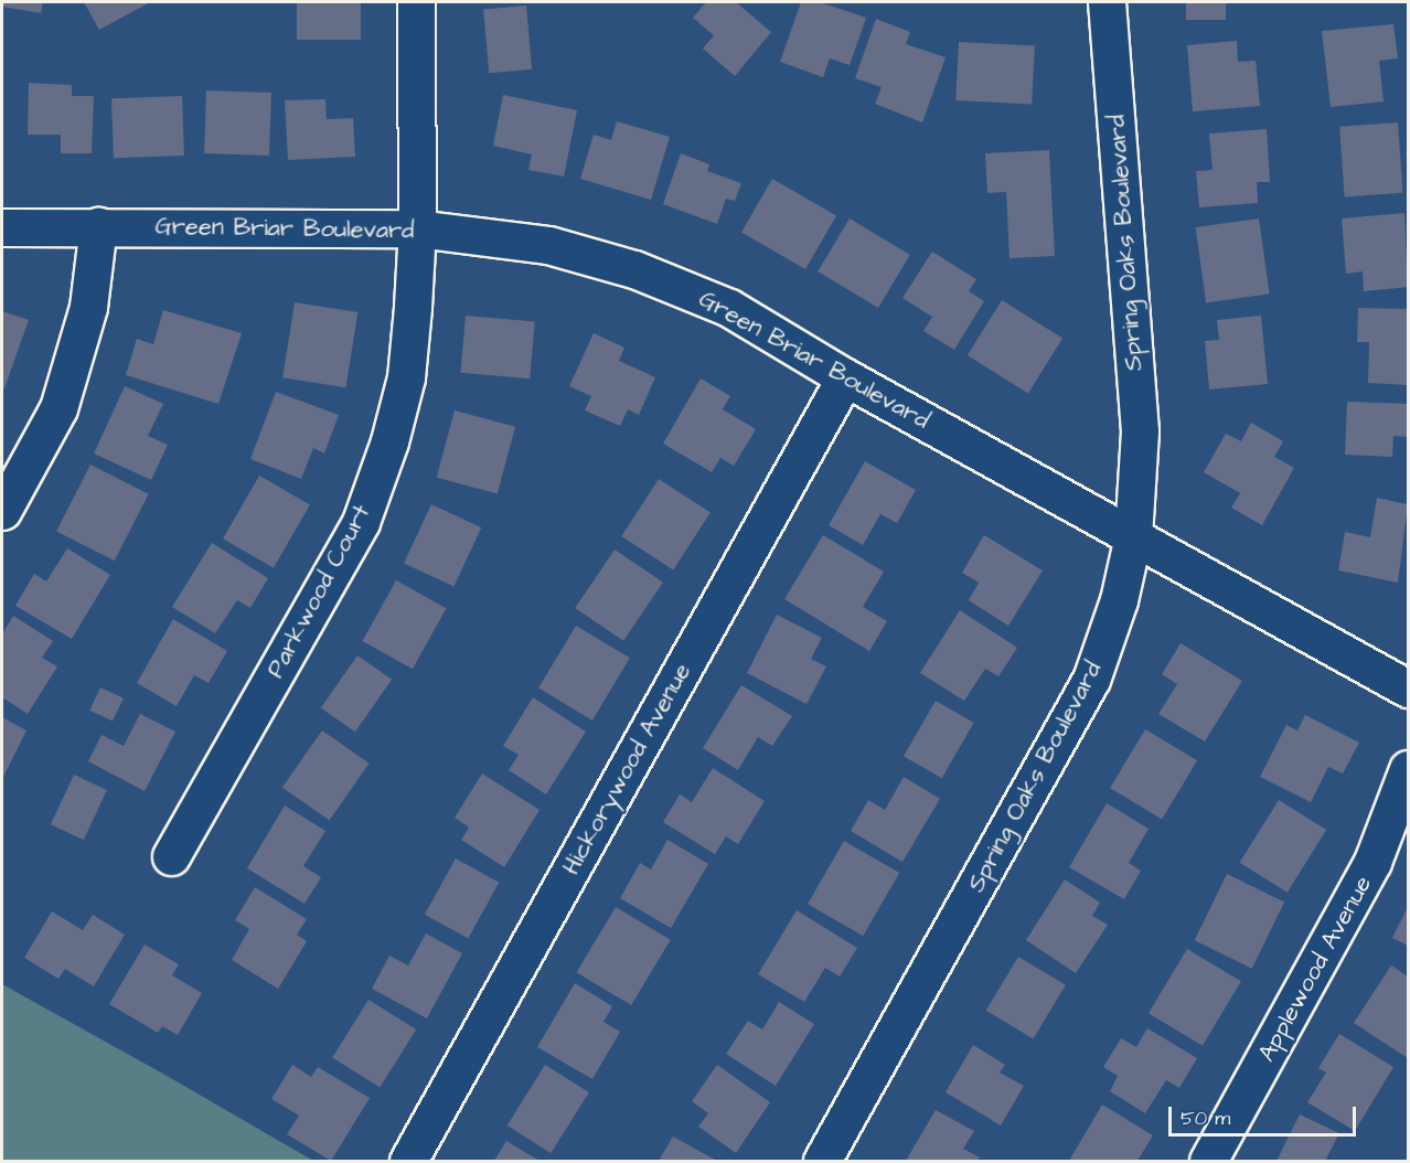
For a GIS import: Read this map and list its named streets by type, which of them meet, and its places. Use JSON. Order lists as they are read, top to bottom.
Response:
{
  "streets": {
    "street": [
      "Green Briar Boulevard",
      "Spring Oaks Boulevard",
      "Parkwood Court",
      "Hickorywood Avenue",
      "Applewood Avenue"
    ]
  },
  "crossings": [
    ["Green Briar Boulevard", "Spring Oaks Boulevard"],
    ["Green Briar Boulevard", "Parkwood Court"],
    ["Green Briar Boulevard", "Hickorywood Avenue"]
  ],
  "scale_bar": "50 m"
}
